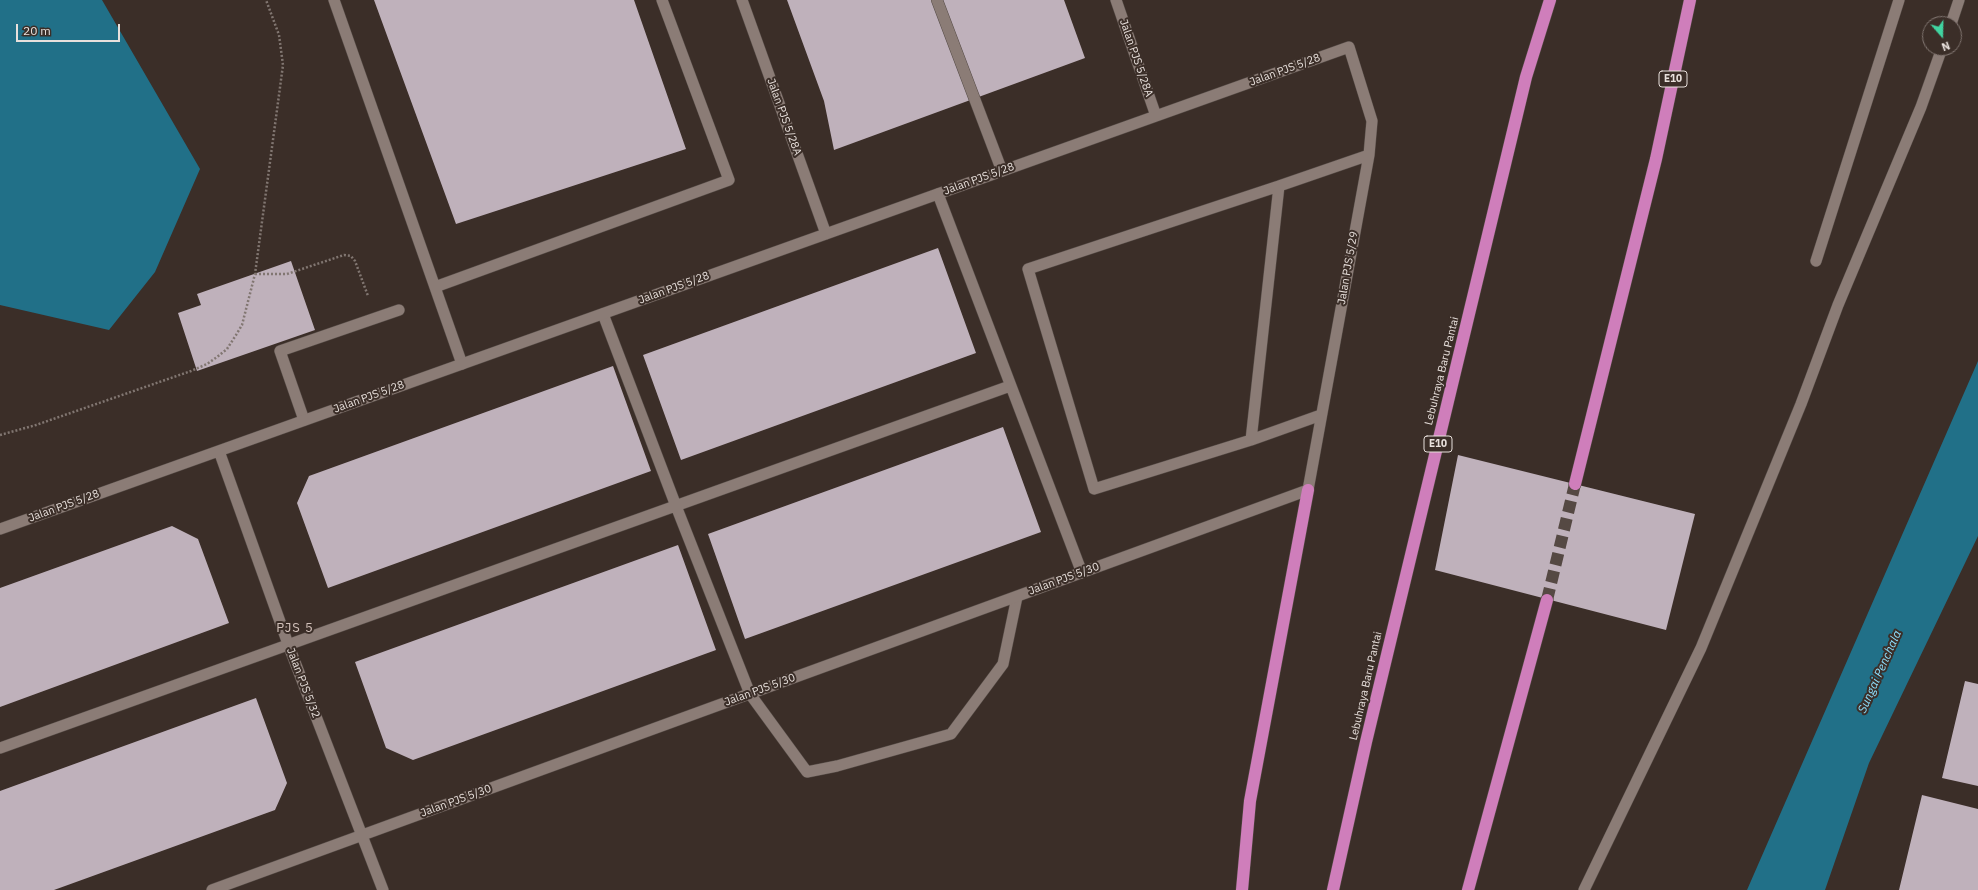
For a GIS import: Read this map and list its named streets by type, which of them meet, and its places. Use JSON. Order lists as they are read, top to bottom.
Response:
{
  "streets": {
    "highway": ["E10", "Lebuhraya Baru Pantai"],
    "street": [
      "Jalan PJS 5/28A",
      "Jalan PJS 5/28",
      "Jalan PJS 5/29",
      "Jalan PJS 5/30",
      "Jalan PJS 5/32"
    ]
  },
  "crossings": [
    ["Jalan PJS 5/28A", "Jalan PJS 5/28"],
    ["Jalan PJS 5/28", "Jalan PJS 5/29"],
    ["Jalan PJS 5/28", "Jalan PJS 5/32"],
    ["Jalan PJS 5/29", "Jalan PJS 5/30"],
    ["Jalan PJS 5/30", "Jalan PJS 5/32"]
  ],
  "districts": ["PJS 5"],
  "water": ["Sungai Penchala"],
  "scale_bar": "20 m",
  "north": "bottom"
}
